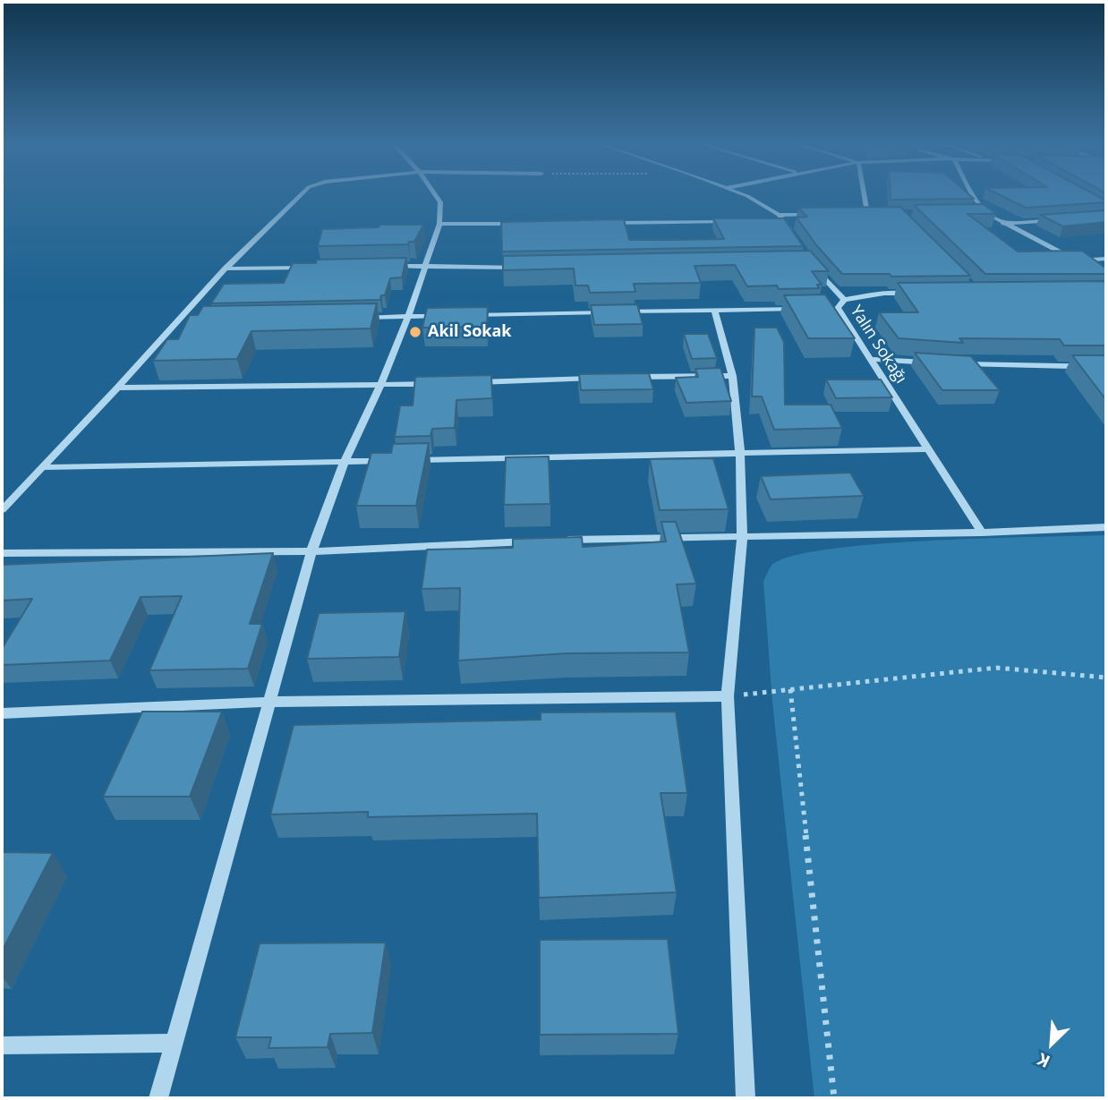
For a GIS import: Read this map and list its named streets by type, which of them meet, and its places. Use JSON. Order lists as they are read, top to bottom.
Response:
{
  "streets": {
    "street": ["Yalın Sokağı"]
  },
  "places": ["Akil Sokak"],
  "north": "bottom left"
}
